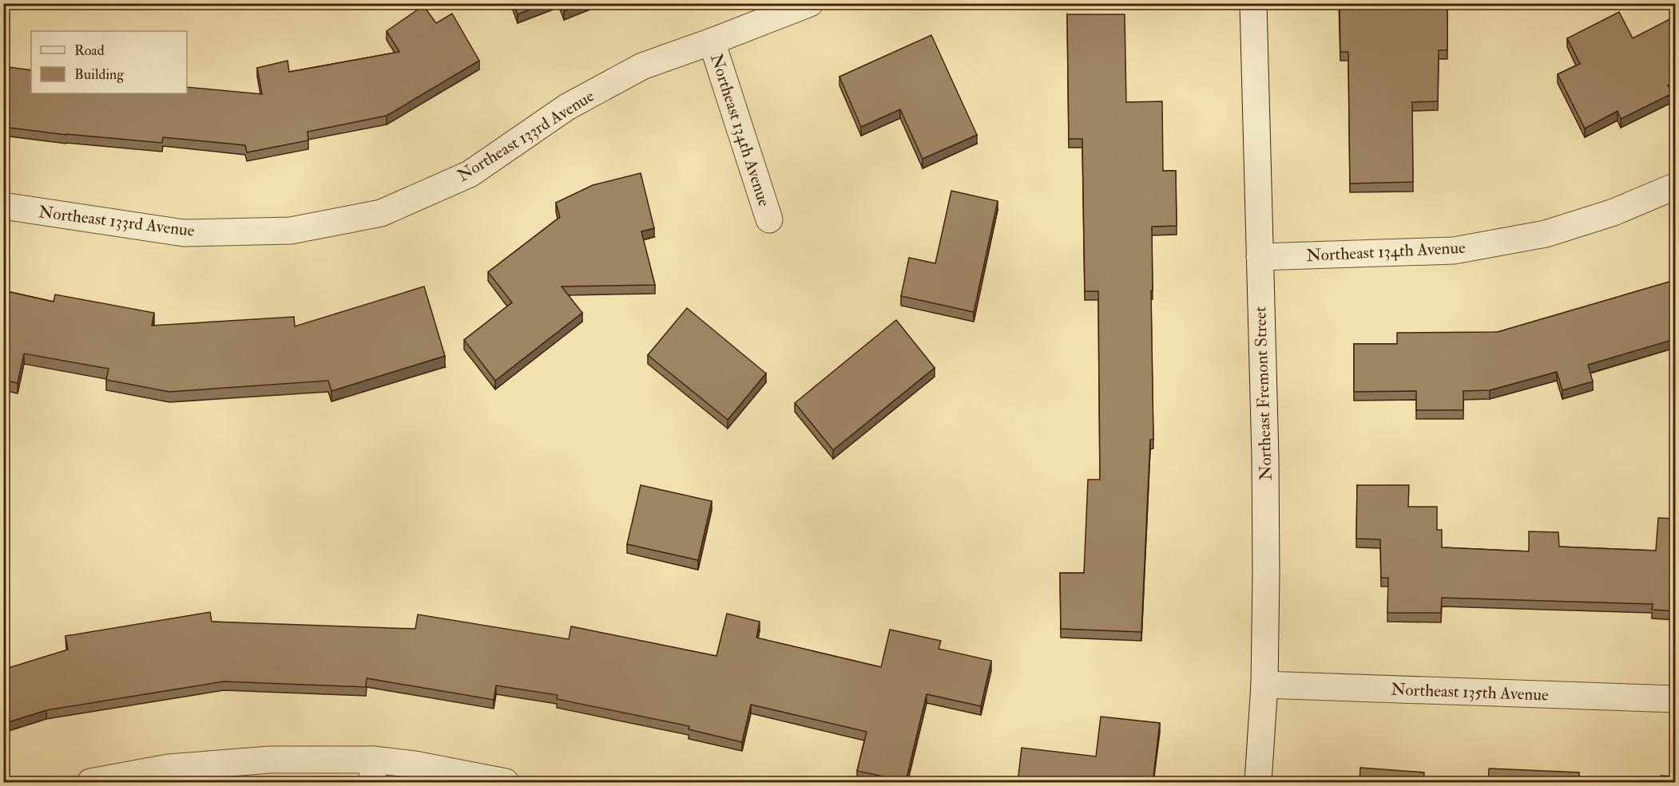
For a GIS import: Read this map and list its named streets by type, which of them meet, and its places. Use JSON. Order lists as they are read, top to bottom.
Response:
{
  "streets": {
    "street": [
      "Northeast 134th Avenue",
      "Northeast 133rd Avenue",
      "Northeast Fremont Street",
      "Northeast 135th Avenue"
    ]
  },
  "crossings": [
    ["Northeast 134th Avenue", "Northeast 133rd Avenue"],
    ["Northeast 134th Avenue", "Northeast Fremont Street"],
    ["Northeast Fremont Street", "Northeast 135th Avenue"]
  ],
  "legend": ["Road", "Building"]
}
